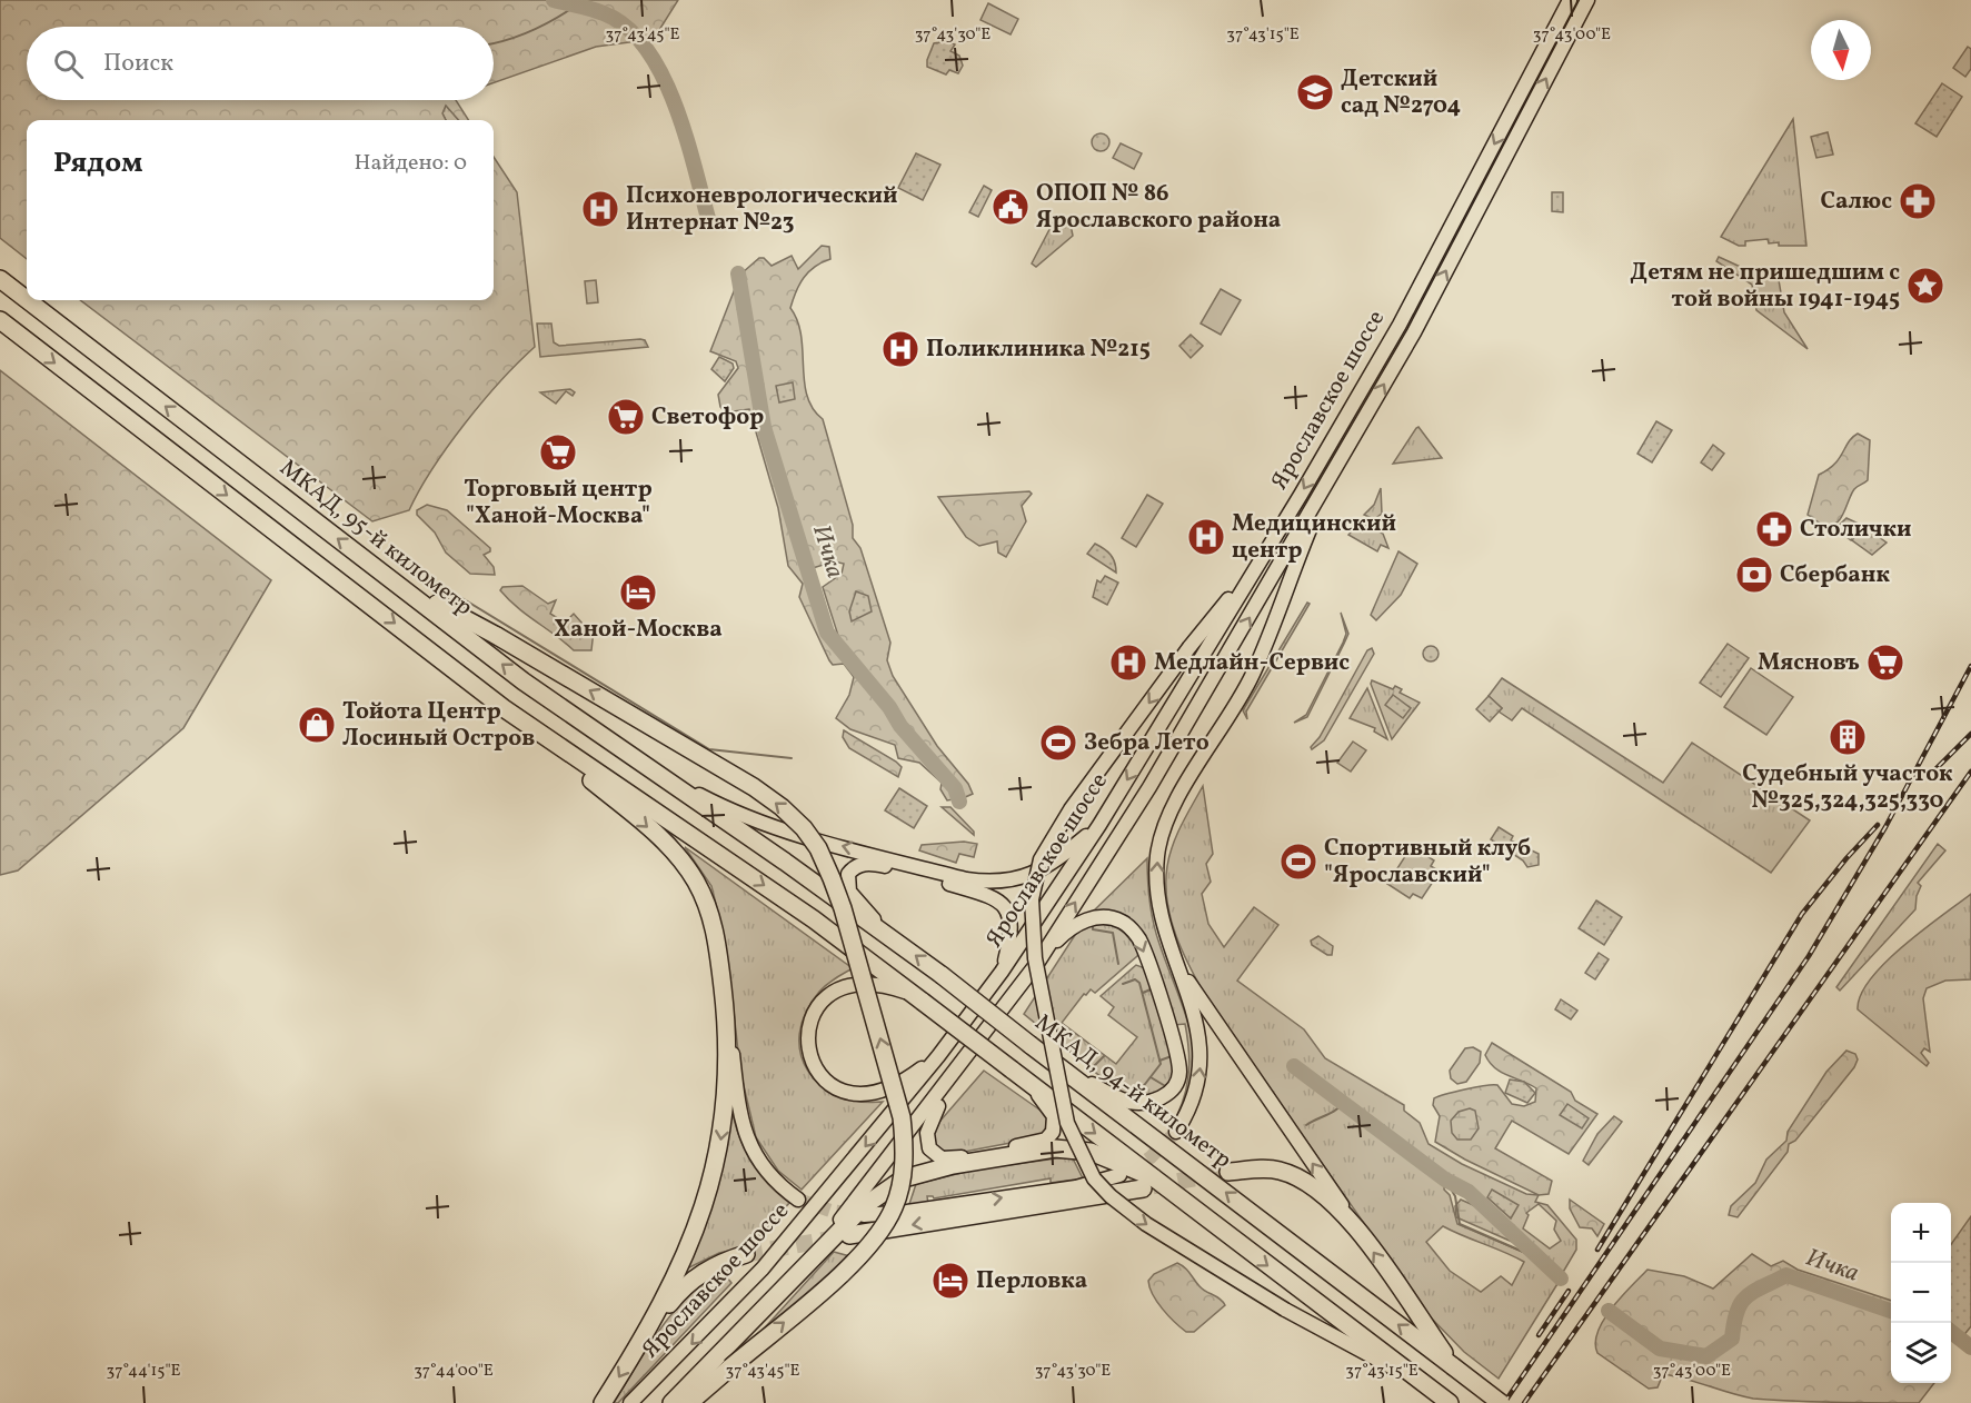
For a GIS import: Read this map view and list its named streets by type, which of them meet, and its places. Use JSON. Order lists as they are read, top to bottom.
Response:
{
  "streets": {
    "highway": ["Ярославское шоссе", "МКАД, 95-й километр", "МКАД, 94-й километр"]
  },
  "crossings": [
    ["МКАД, 95-й километр", "МКАД, 94-й километр"]
  ],
  "water": ["Ичка"],
  "places": {
    "school or university": ["Детский сад №2704"],
    "pharmacy": ["Салюс", "Столички"],
    "public building": ["ОПОП № 86 Ярославского района"],
    "hospital": [
      "Психоневрологический Интернат №23",
      "Поликлиника №215",
      "Медицинский центр",
      "Медлайн-Сервис"
    ],
    "place": ["Детям не пришедшим с той войны 1941-1945"],
    "supermarket": ["Светофор", "Торговый центр \"Ханой-Москва\"", "Мясновъ"],
    "bank": ["Сбербанк"],
    "hotel": ["Ханой-Москва", "Перловка"],
    "shop": ["Тойота Центр Лосиный Остров"],
    "building": ["Судебный участок №325,324,325,330"],
    "sports": ["Зебра Лето", "Спортивный клуб \"Ярославский\""]
  },
  "north": "bottom",
  "page": {
    "search": "Поиск",
    "heading": ["Рядом", "Найдено: 0"],
    "map_buttons": ["+", "−"]
  },
  "coordinates": [
    "37°43'45\"E",
    "37°43'30\"E",
    "37°43'15\"E",
    "37°43'00\"E",
    "37°44'15\"E",
    "37°44'00\"E"
  ]
}
